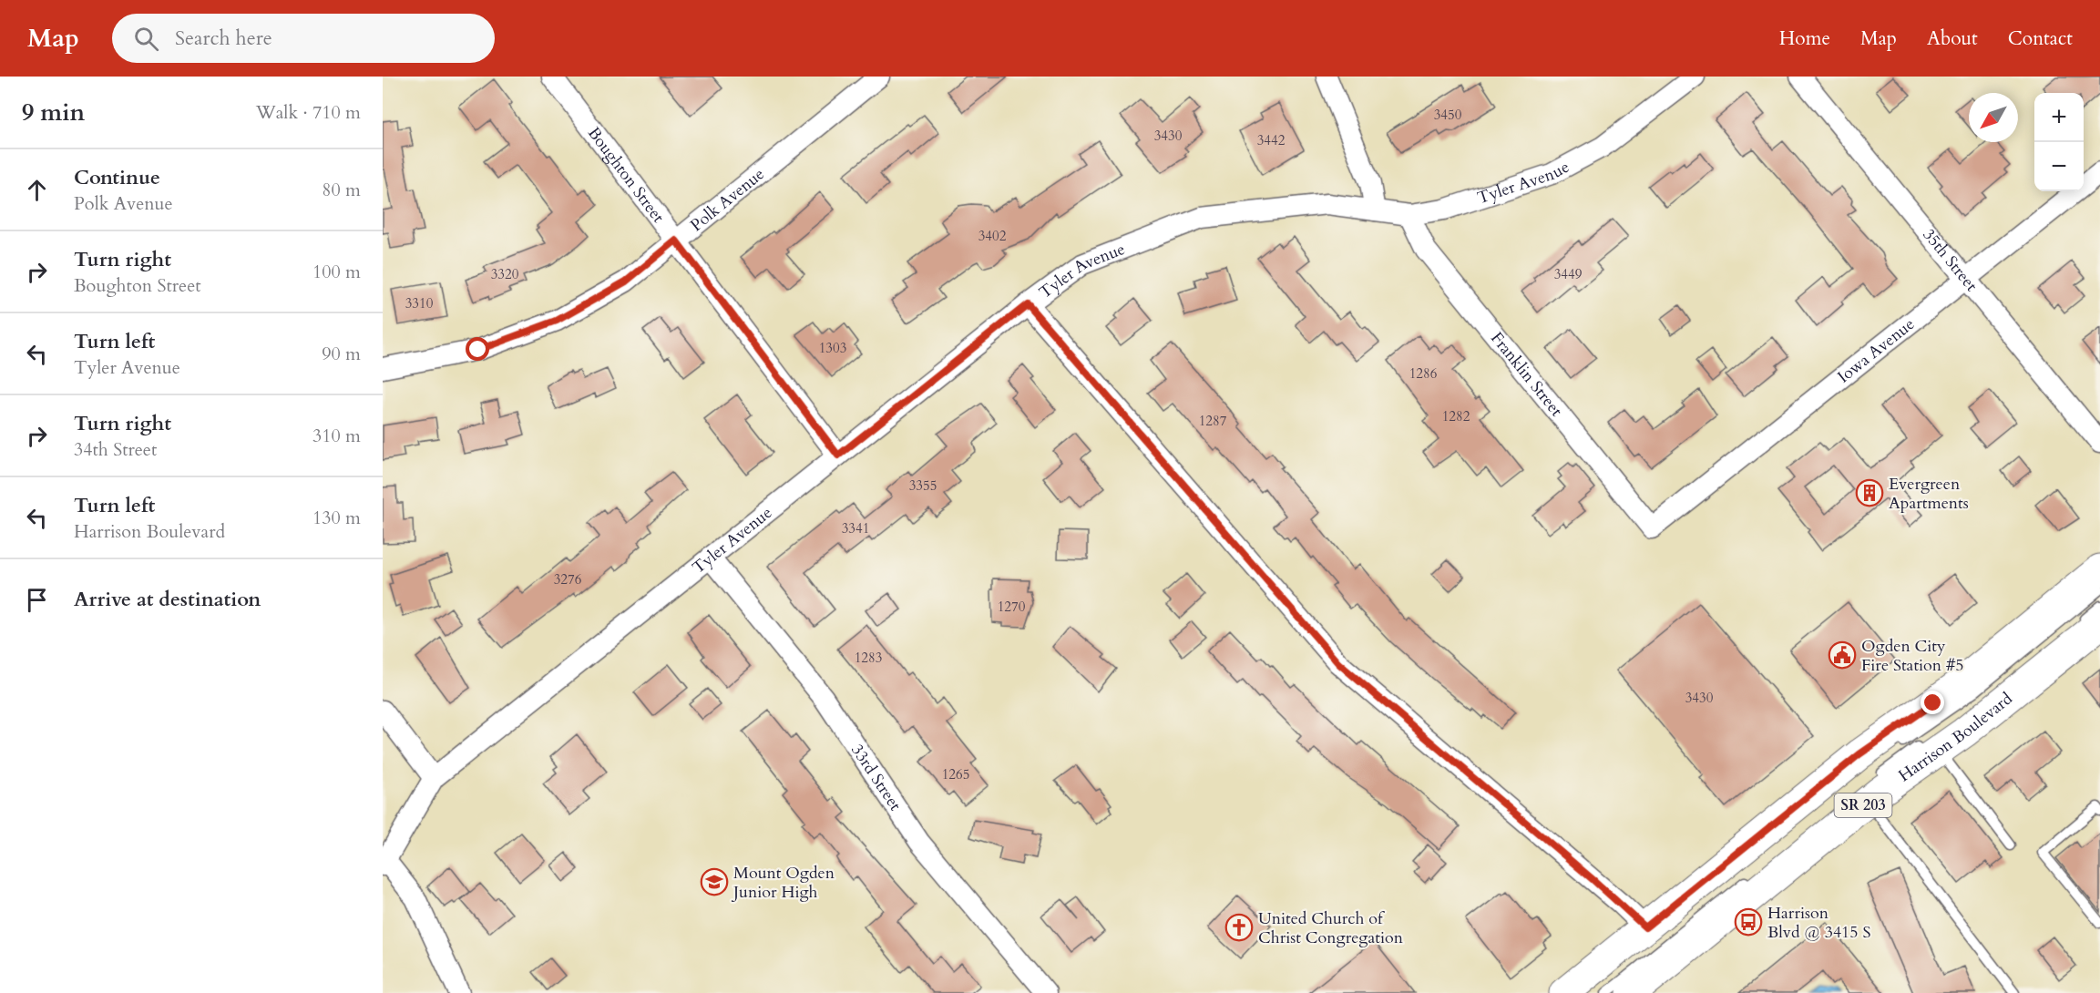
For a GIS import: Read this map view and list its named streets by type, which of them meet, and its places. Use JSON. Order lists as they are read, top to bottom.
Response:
{
  "streets": {
    "main road": ["Harrison Boulevard", "SR 203"],
    "street": [
      "Boughton Street",
      "Tyler Avenue",
      "Polk Avenue",
      "35th Street",
      "Iowa Avenue",
      "Franklin Street",
      "33rd Street"
    ]
  },
  "crossings": [
    ["Boughton Street", "Tyler Avenue"],
    ["Boughton Street", "Polk Avenue"],
    ["Tyler Avenue", "Franklin Street"],
    ["Tyler Avenue", "33rd Street"],
    ["35th Street", "Iowa Avenue"],
    ["Iowa Avenue", "Franklin Street"]
  ],
  "places": {
    "building": ["Evergreen Apartments"],
    "public building": ["Ogden City Fire Station #5"],
    "school or university": ["Mount Ogden Junior High"],
    "bus stop": ["Harrison Blvd @ 3415 S"],
    "church": ["United Church of Christ Congregation"]
  },
  "house_numbers": [
    "3450",
    "3430",
    "3442",
    "3402",
    "3320",
    "3449",
    "3310",
    "1303",
    "1286",
    "1282",
    "1287",
    "3355",
    "3341",
    "3276",
    "1270",
    "1283",
    "3430",
    "1265"
  ],
  "north": "bottom left",
  "page": {
    "header": "Map",
    "search": "Search here",
    "nav": [
      "Home",
      "Map",
      "About",
      "Contact"
    ],
    "heading": ["9 min", "Walk · 710 m"],
    "map_buttons": ["+", "−"],
    "list": [
      ["Continue", "Polk Avenue", "80 m"],
      ["Turn right", "Boughton Street", "100 m"],
      ["Turn left", "Tyler Avenue", "90 m"],
      ["Turn right", "34th Street", "310 m"],
      ["Turn left", "Harrison Boulevard", "130 m"],
      "Arrive at destination"
    ]
  }
}
